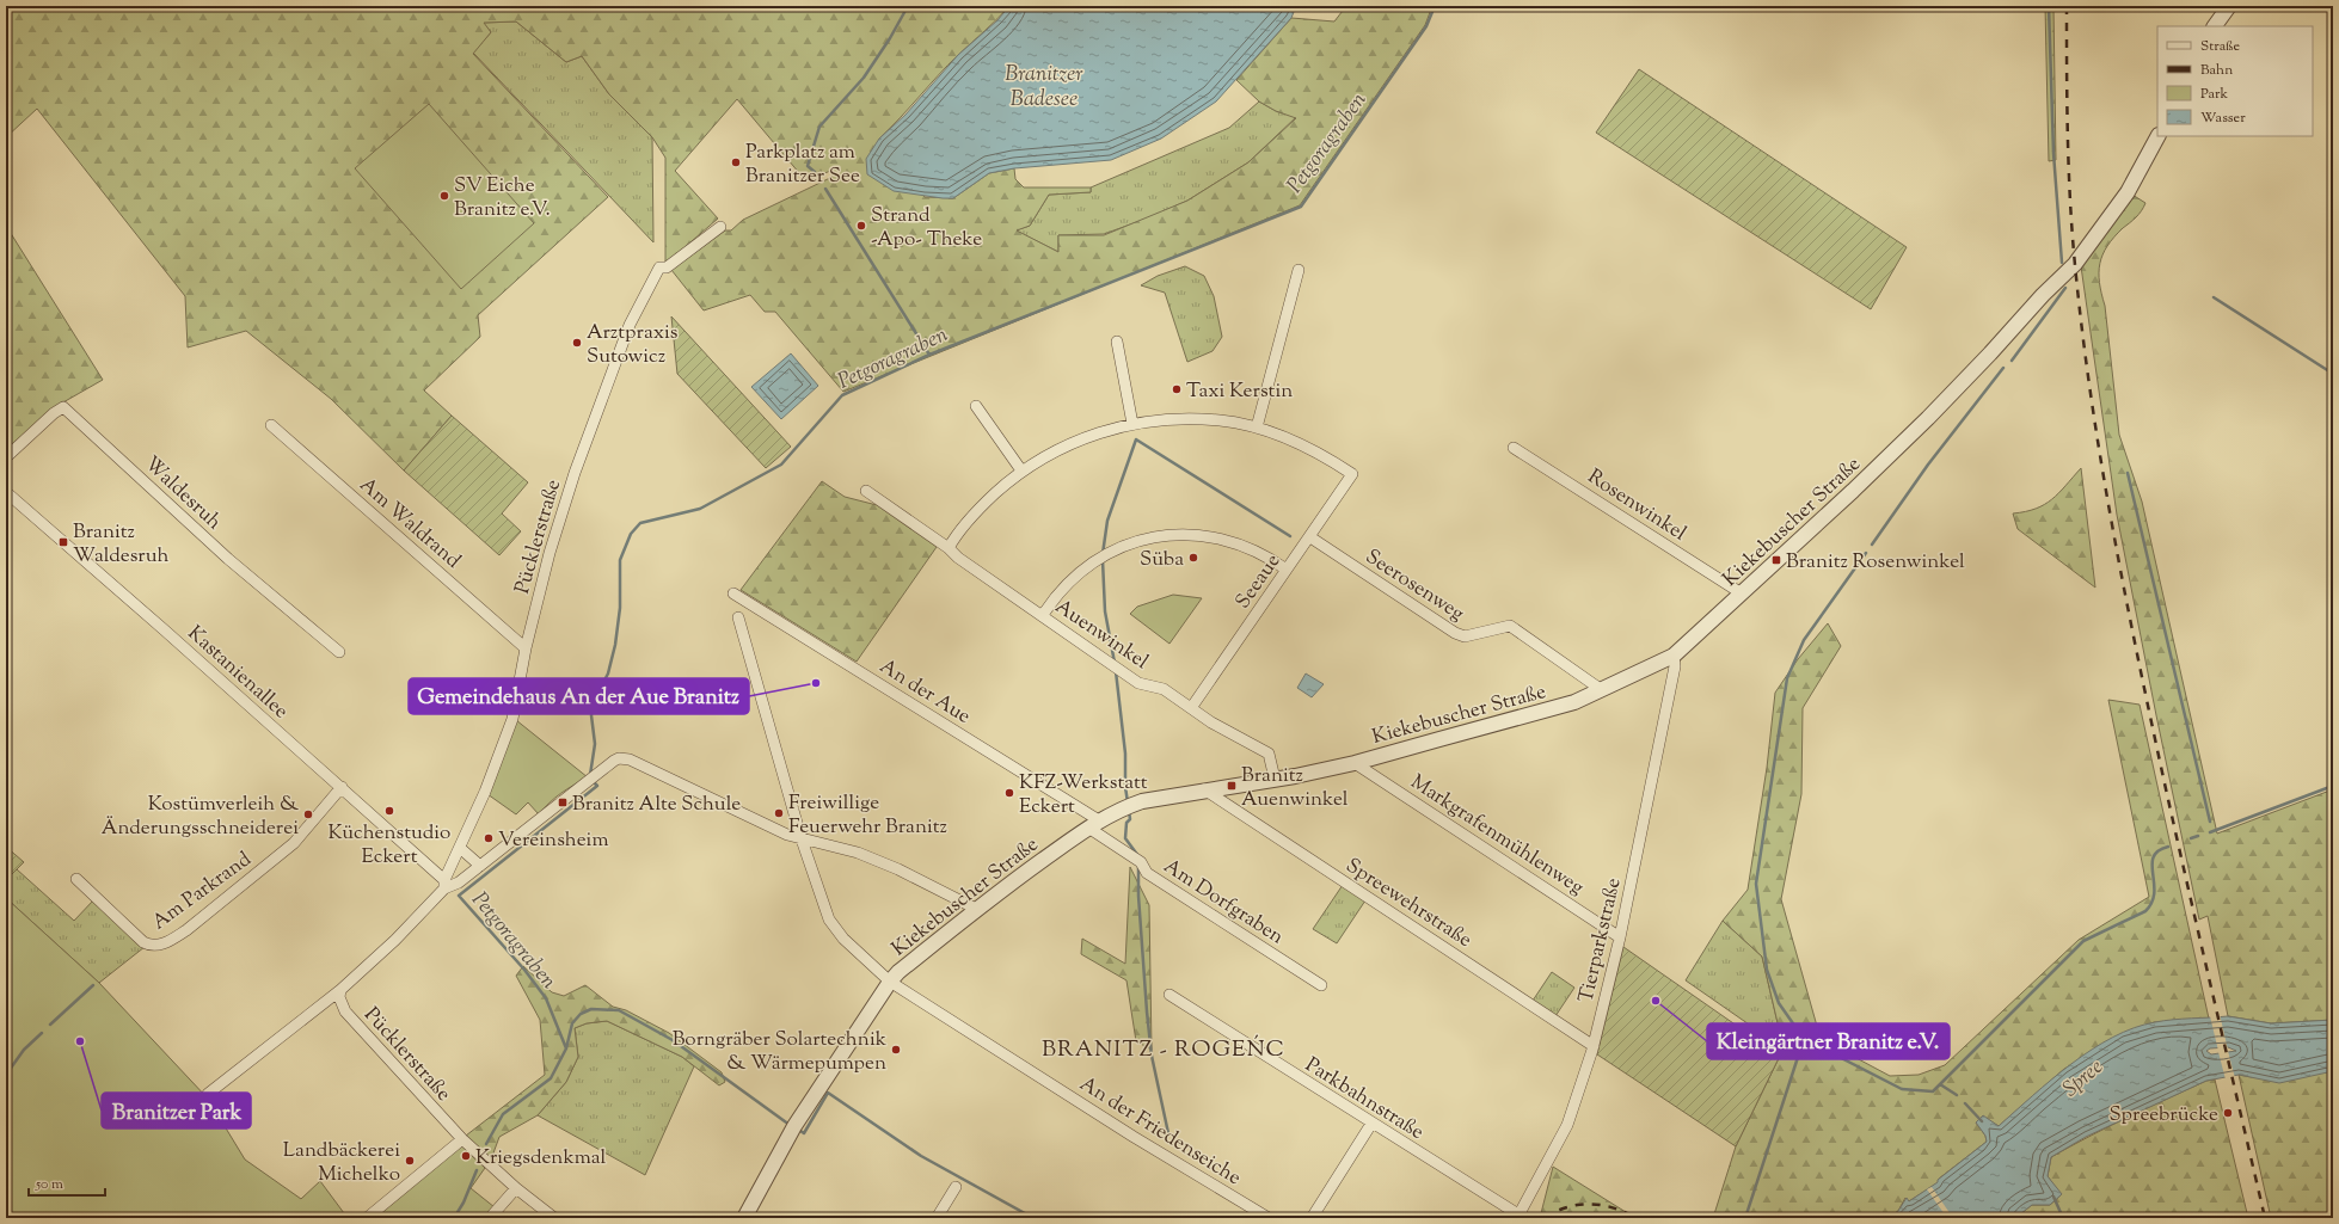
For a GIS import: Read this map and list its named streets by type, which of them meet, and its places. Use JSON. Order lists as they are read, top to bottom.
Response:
{
  "streets": {
    "street": [
      "Waldesruh",
      "Rosenwinkel",
      "Kiekebuscher Straße",
      "Am Waldrand",
      "Pücklerstraße",
      "Seeaue",
      "Seerosenweg",
      "Auenwinkel",
      "Kastanienallee",
      "An der Aue",
      "Markgrafenmühlenweg",
      "Am Parkrand",
      "Am Dorfgraben",
      "Spreewehrstraße",
      "Tierparkstraße",
      "Parkbahnstraße",
      "An der Friedenseiche"
    ]
  },
  "crossings": [
    ["Rosenwinkel", "Kiekebuscher Straße"],
    ["Kiekebuscher Straße", "Seerosenweg"],
    ["Kiekebuscher Straße", "Auenwinkel"],
    ["Kiekebuscher Straße", "An der Aue"],
    ["Kiekebuscher Straße", "Markgrafenmühlenweg"],
    ["Kiekebuscher Straße", "Am Dorfgraben"],
    ["Kiekebuscher Straße", "Spreewehrstraße"],
    ["Kiekebuscher Straße", "Tierparkstraße"],
    ["Kiekebuscher Straße", "An der Friedenseiche"],
    ["Am Waldrand", "Pücklerstraße"],
    ["Pücklerstraße", "Kastanienallee"],
    ["Seeaue", "Seerosenweg"],
    ["Seeaue", "Auenwinkel"],
    ["Kastanienallee", "Am Parkrand"],
    ["An der Aue", "Am Dorfgraben"],
    ["Markgrafenmühlenweg", "Tierparkstraße"],
    ["Spreewehrstraße", "Tierparkstraße"],
    ["Tierparkstraße", "Parkbahnstraße"]
  ],
  "districts": ["BRANITZ - ROGEŃC"],
  "water": ["Branitzer Badesee", "Petgoragraben", "Spree"],
  "places": {
    "other": [
      "Parkplatz am Branitzer See",
      "SV Eiche Branitz e.V.",
      "Strand -Apo- Theke",
      "Arztpraxis Sutowicz",
      "Taxi Kerstin",
      "Süba",
      "Gemeindehaus An der Aue Branitz",
      "KFZ-Werkstatt Eckert",
      "Küchenstudio Eckert",
      "Freiwillige Feuerwehr Branitz",
      "Kostümverleih & Änderungsschneiderei",
      "Vereinsheim",
      "Kleingärtner Branitz e.V.",
      "Branitzer Park",
      "Borngräber Solartechnik & Wärmepumpen",
      "Spreebrücke",
      "Kriegsdenkmal",
      "Landbäckerei Michelko"
    ],
    "transit": [
      "Branitz Waldesruh",
      "Branitz Rosenwinkel",
      "Branitz Auenwinkel",
      "Branitz Alte Schule"
    ]
  },
  "legend": [
    "Straße",
    "Bahn",
    "Park",
    "Wasser"
  ],
  "scale_bar": "50 m"
}
